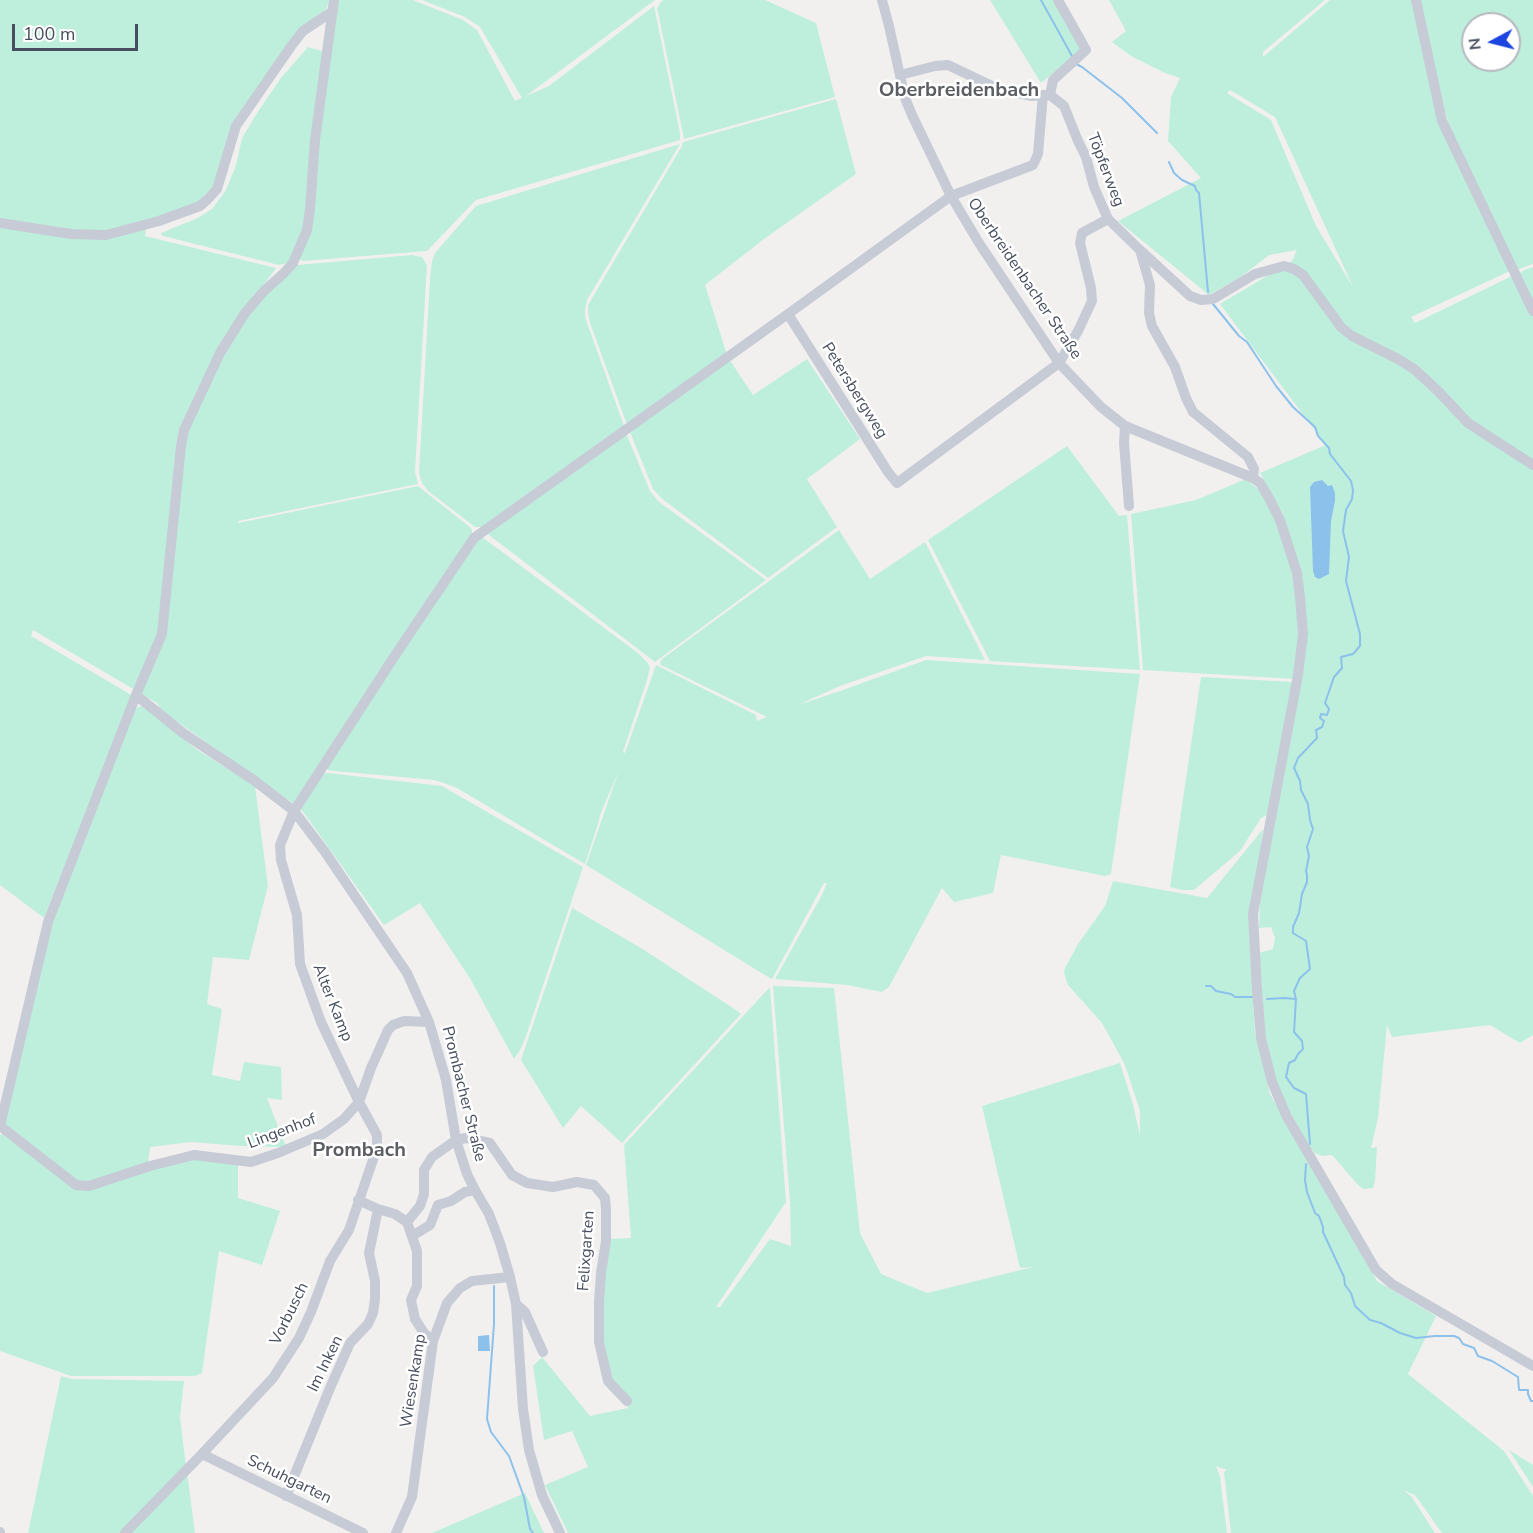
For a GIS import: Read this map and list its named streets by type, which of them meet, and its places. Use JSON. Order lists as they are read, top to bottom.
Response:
{
  "streets": {
    "street": [
      "Töpferweg",
      "Oberbreidenbacher Straße",
      "Petersbergweg",
      "Alter Kamp",
      "Prombacher Straße",
      "Lingenhof",
      "Felixgarten",
      "Vorbusch",
      "Im Inken",
      "Wiesenkamp",
      "Schuhgarten"
    ]
  },
  "crossings": [
    ["Töpferweg", "Oberbreidenbacher Straße"],
    ["Oberbreidenbacher Straße", "Petersbergweg"],
    ["Petersbergweg", "Alter Kamp"],
    ["Alter Kamp", "Prombacher Straße"],
    ["Alter Kamp", "Lingenhof"],
    ["Alter Kamp", "Vorbusch"],
    ["Prombacher Straße", "Lingenhof"],
    ["Prombacher Straße", "Felixgarten"],
    ["Prombacher Straße", "Wiesenkamp"],
    ["Vorbusch", "Schuhgarten"],
    ["Im Inken", "Schuhgarten"]
  ],
  "districts": ["Oberbreidenbach", "Prombach"],
  "scale_bar": "100 m",
  "north": "left"
}
